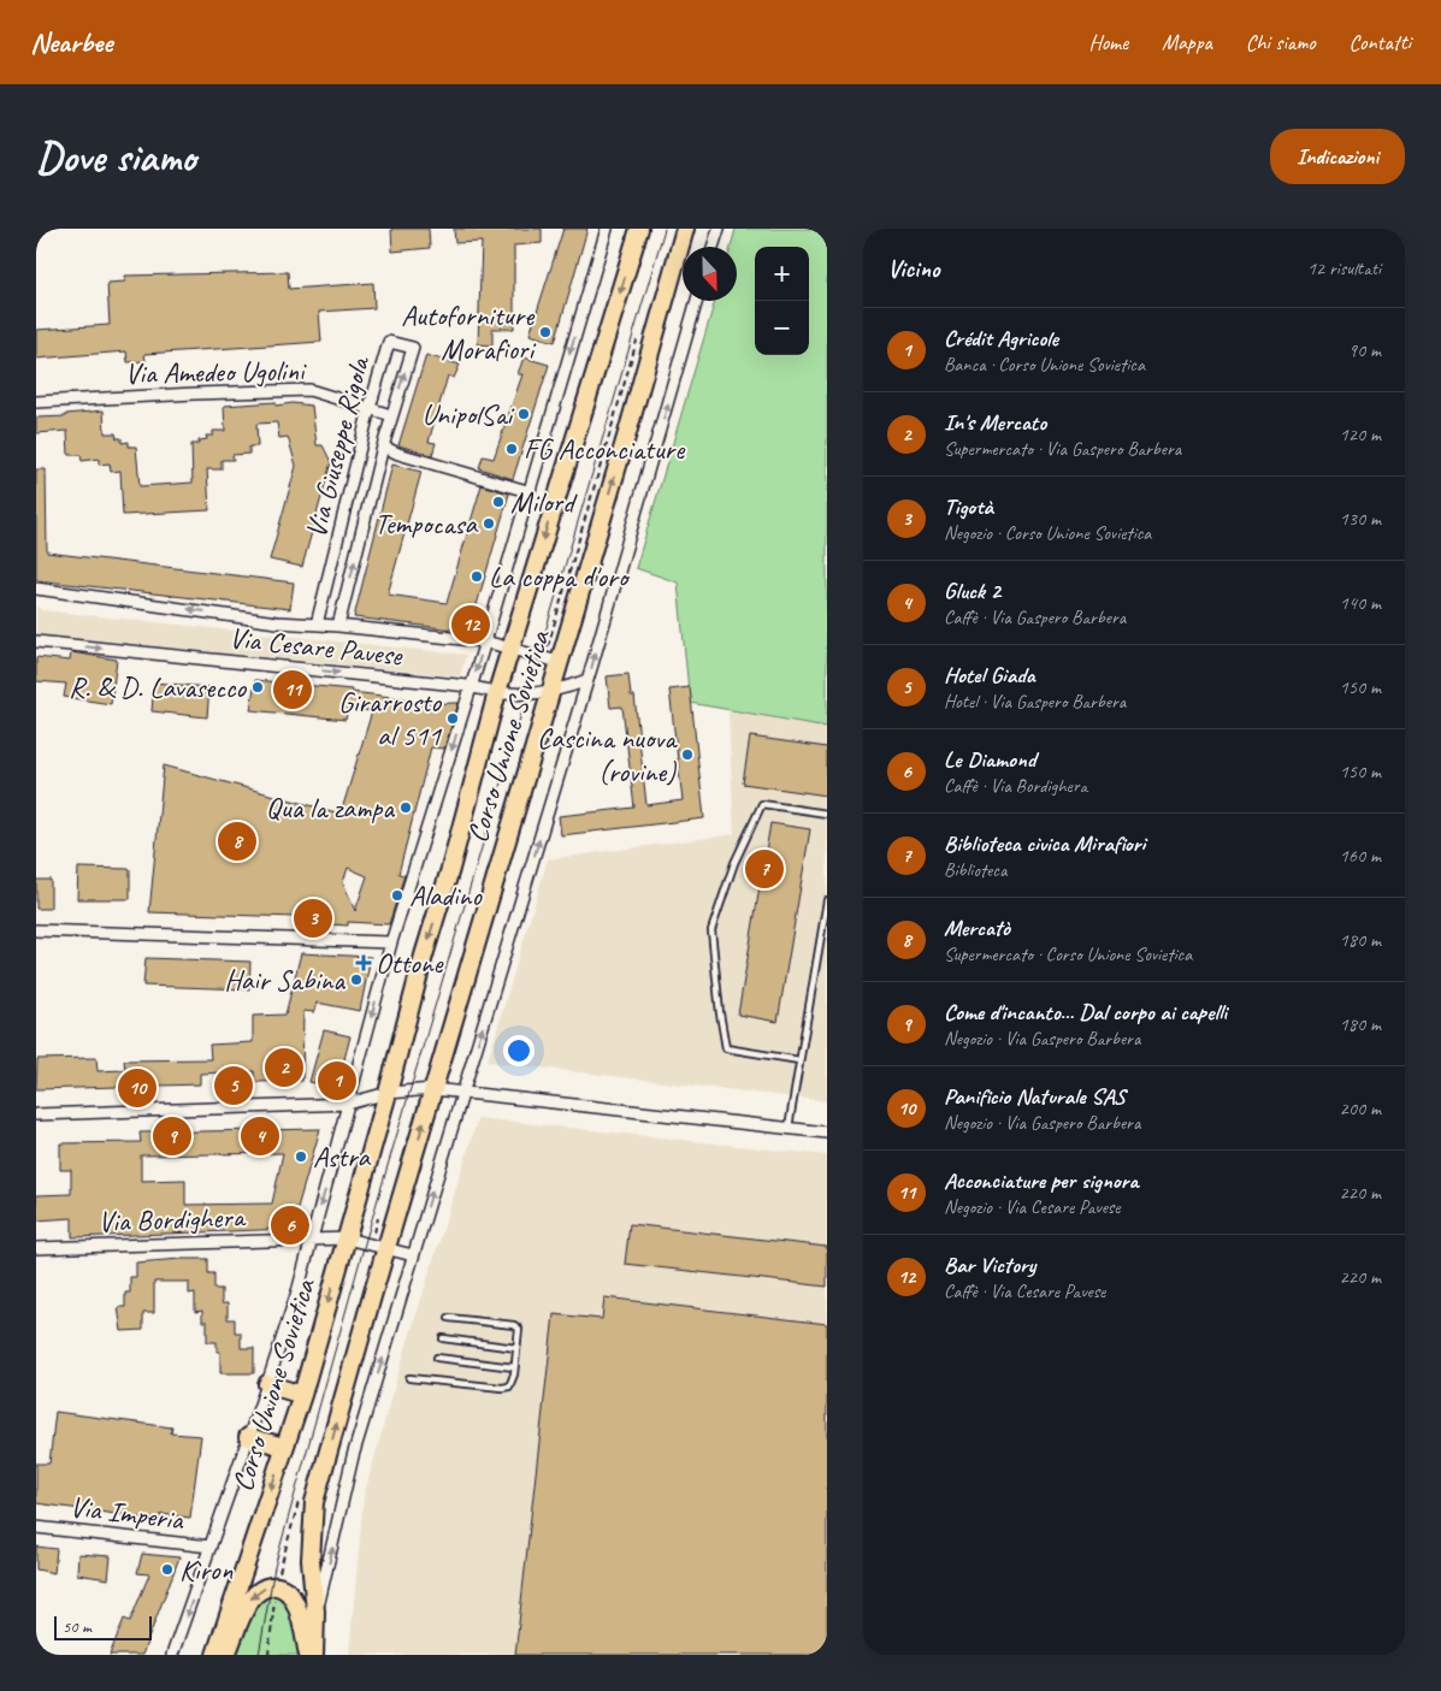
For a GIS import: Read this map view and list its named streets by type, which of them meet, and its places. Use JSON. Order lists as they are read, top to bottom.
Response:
{
  "streets": {
    "main road": ["Corso Unione Sovietica"],
    "street": [
      "Via Amedeo Ugolini",
      "Via Giuseppe Rigola",
      "Via Cesare Pavese",
      "Via Bordighera",
      "Via Imperia"
    ]
  },
  "crossings": [
    ["Via Amedeo Ugolini", "Via Giuseppe Rigola"],
    ["Via Giuseppe Rigola", "Via Cesare Pavese"],
    ["Via Cesare Pavese", "Corso Unione Sovietica"],
    ["Corso Unione Sovietica", "Via Bordighera"],
    ["Corso Unione Sovietica", "Via Imperia"]
  ],
  "places": {
    "other": [
      "Autoforniture Morafiori",
      "UnipolSai",
      "FG Acconciature",
      "Milord",
      "Tempocasa",
      "La coppa d'oro",
      "R. & D. Lavasecco",
      "Girarrosto al 511",
      "Cascina nuova (rovine)",
      "Qua la zampa",
      "Aladino",
      "Hair Sabina",
      "Astra",
      "Kìron"
    ],
    "health": ["Ottone"]
  },
  "scale_bar": "50 m",
  "north": "bottom",
  "page": {
    "header": "Nearbee",
    "nav": [
      "Home",
      "Mappa",
      "Chi siamo",
      "Contatti"
    ],
    "buttons": "Indicazioni",
    "title": "Dove siamo",
    "heading": ["Vicino", "12 risultati"],
    "map_buttons": ["+", "−"],
    "list": [
      {
        "mark": "1",
        "name": "Crédit Agricole",
        "note": "Banca · Corso Unione Sovietica",
        "value": "90 m"
      },
      {
        "mark": "2",
        "name": "In's Mercato",
        "note": "Supermercato · Via Gaspero Barbera",
        "value": "120 m"
      },
      {
        "mark": "3",
        "name": "Tigotà",
        "note": "Negozio · Corso Unione Sovietica",
        "value": "130 m"
      },
      {
        "mark": "4",
        "name": "Gluck 2",
        "note": "Caffè · Via Gaspero Barbera",
        "value": "140 m"
      },
      {
        "mark": "5",
        "name": "Hotel Giada",
        "note": "Hotel · Via Gaspero Barbera",
        "value": "150 m"
      },
      {
        "mark": "6",
        "name": "Le Diamond",
        "note": "Caffè · Via Bordighera",
        "value": "150 m"
      },
      {
        "mark": "7",
        "name": "Biblioteca civica Mirafiori",
        "note": "Biblioteca",
        "value": "160 m"
      },
      {
        "mark": "8",
        "name": "Mercatò",
        "note": "Supermercato · Corso Unione Sovietica",
        "value": "180 m"
      },
      {
        "mark": "9",
        "name": "Come d'incanto... Dal corpo ai capelli",
        "note": "Negozio · Via Gaspero Barbera",
        "value": "180 m"
      },
      {
        "mark": "10",
        "name": "Panificio Naturale SAS",
        "note": "Negozio · Via Gaspero Barbera",
        "value": "200 m"
      },
      {
        "mark": "11",
        "name": "Acconciature per signora",
        "note": "Negozio · Via Cesare Pavese",
        "value": "220 m"
      },
      {
        "mark": "12",
        "name": "Bar Victory",
        "note": "Caffè · Via Cesare Pavese",
        "value": "220 m"
      }
    ],
    "pins": [
      "12",
      "11",
      "8",
      "7",
      "3",
      "2",
      "1",
      "5",
      "10",
      "4",
      "9",
      "6"
    ],
    "scale": "50 m"
  }
}
